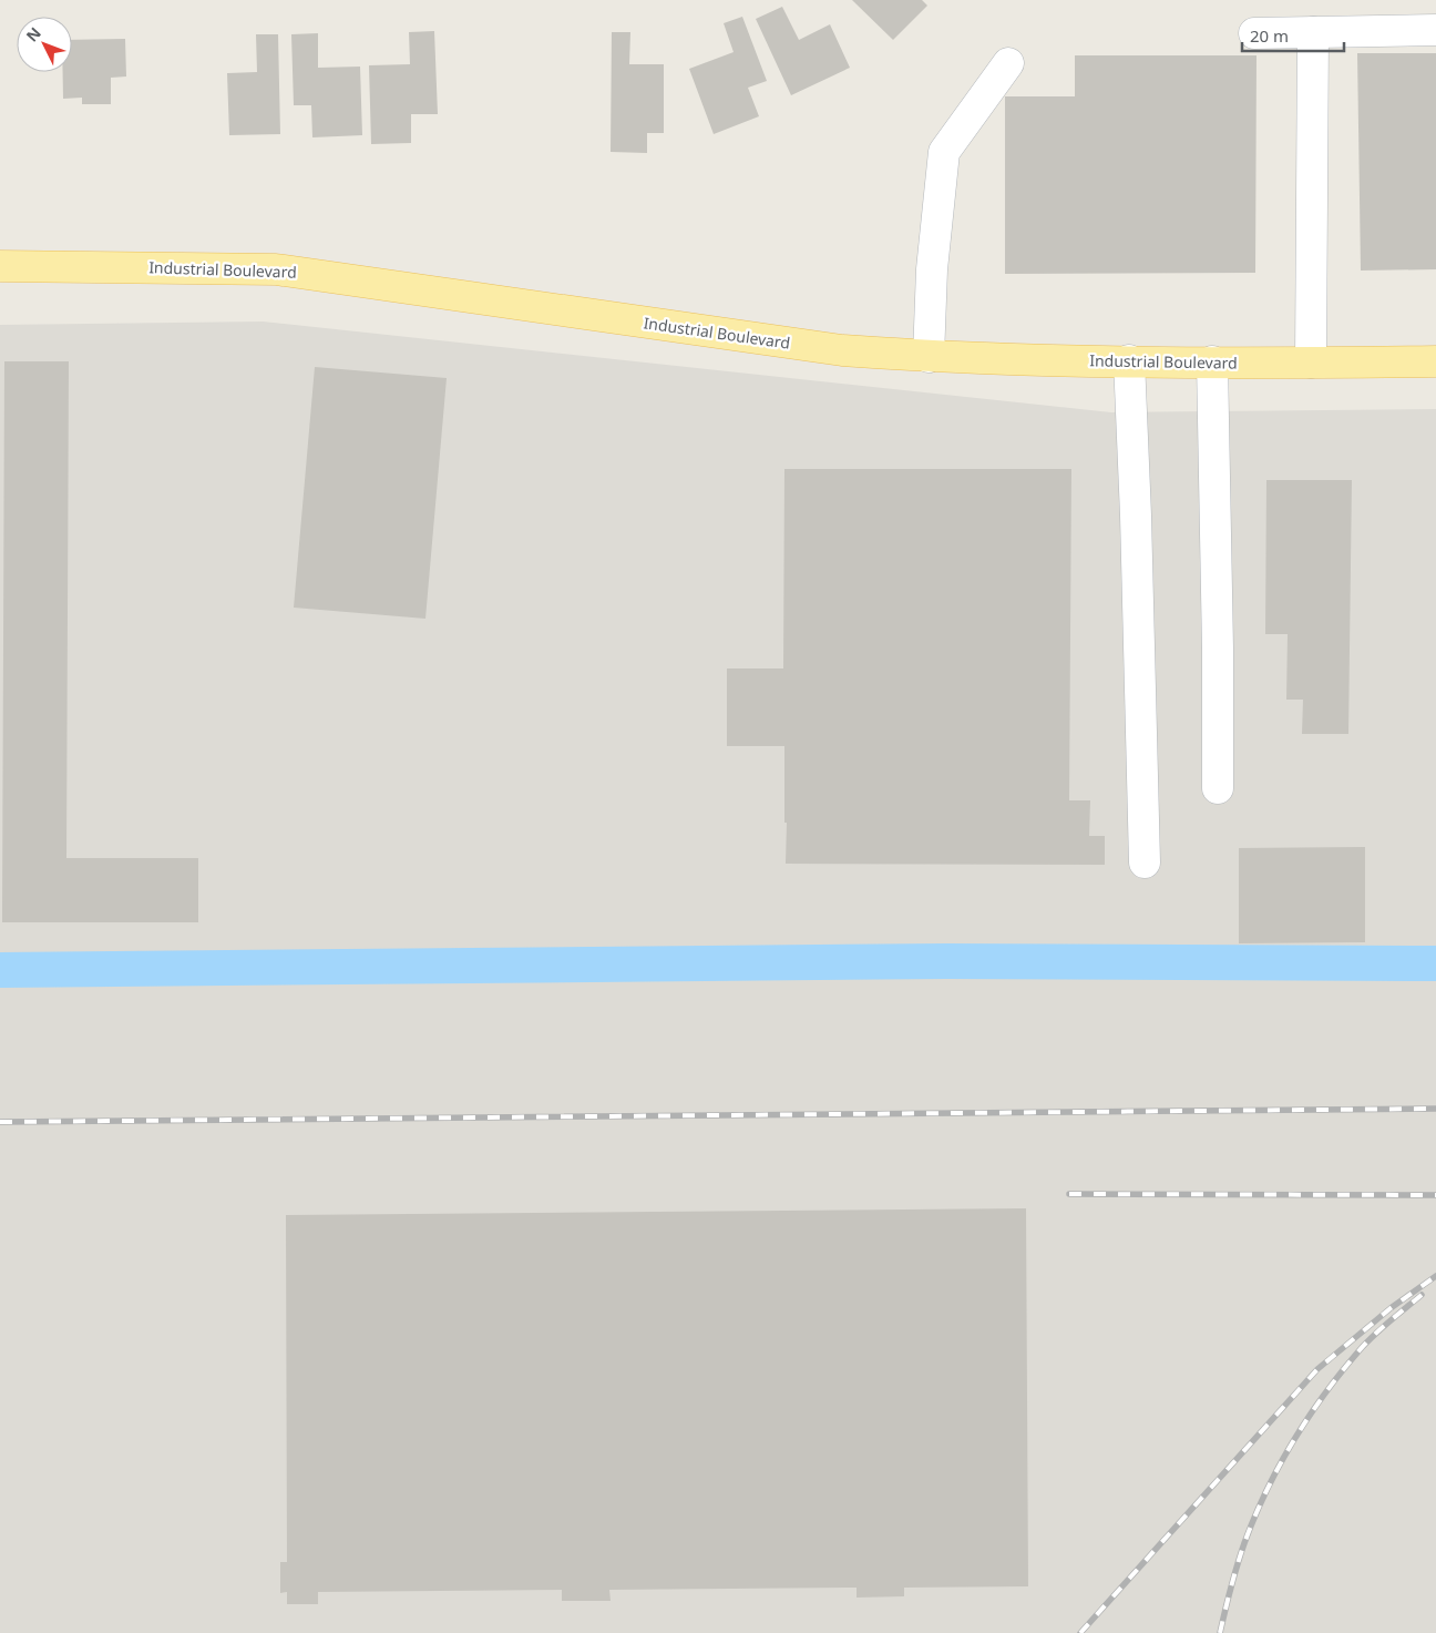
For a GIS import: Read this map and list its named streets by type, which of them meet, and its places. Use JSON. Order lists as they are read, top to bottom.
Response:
{
  "streets": {
    "main road": ["Industrial Boulevard"]
  },
  "scale_bar": "20 m",
  "north": "top left"
}
